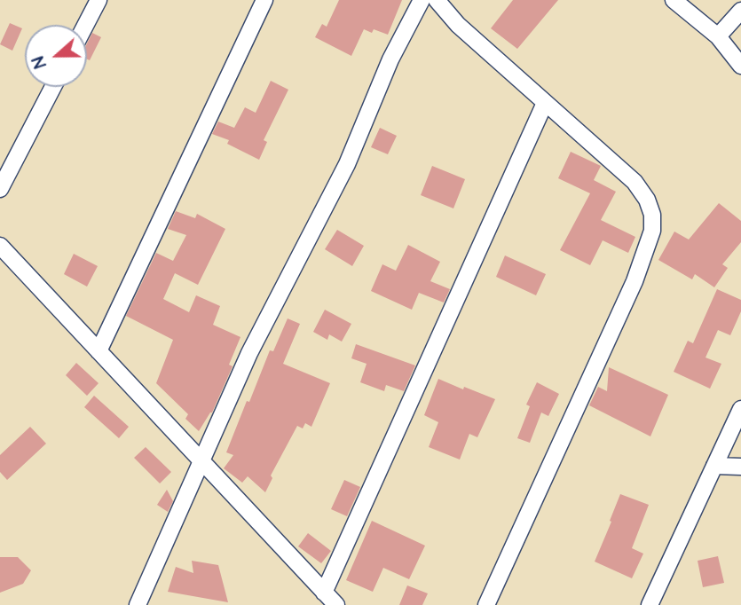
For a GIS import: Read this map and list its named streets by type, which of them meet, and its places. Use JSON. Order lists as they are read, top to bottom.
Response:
{
  "north": "left"
}
